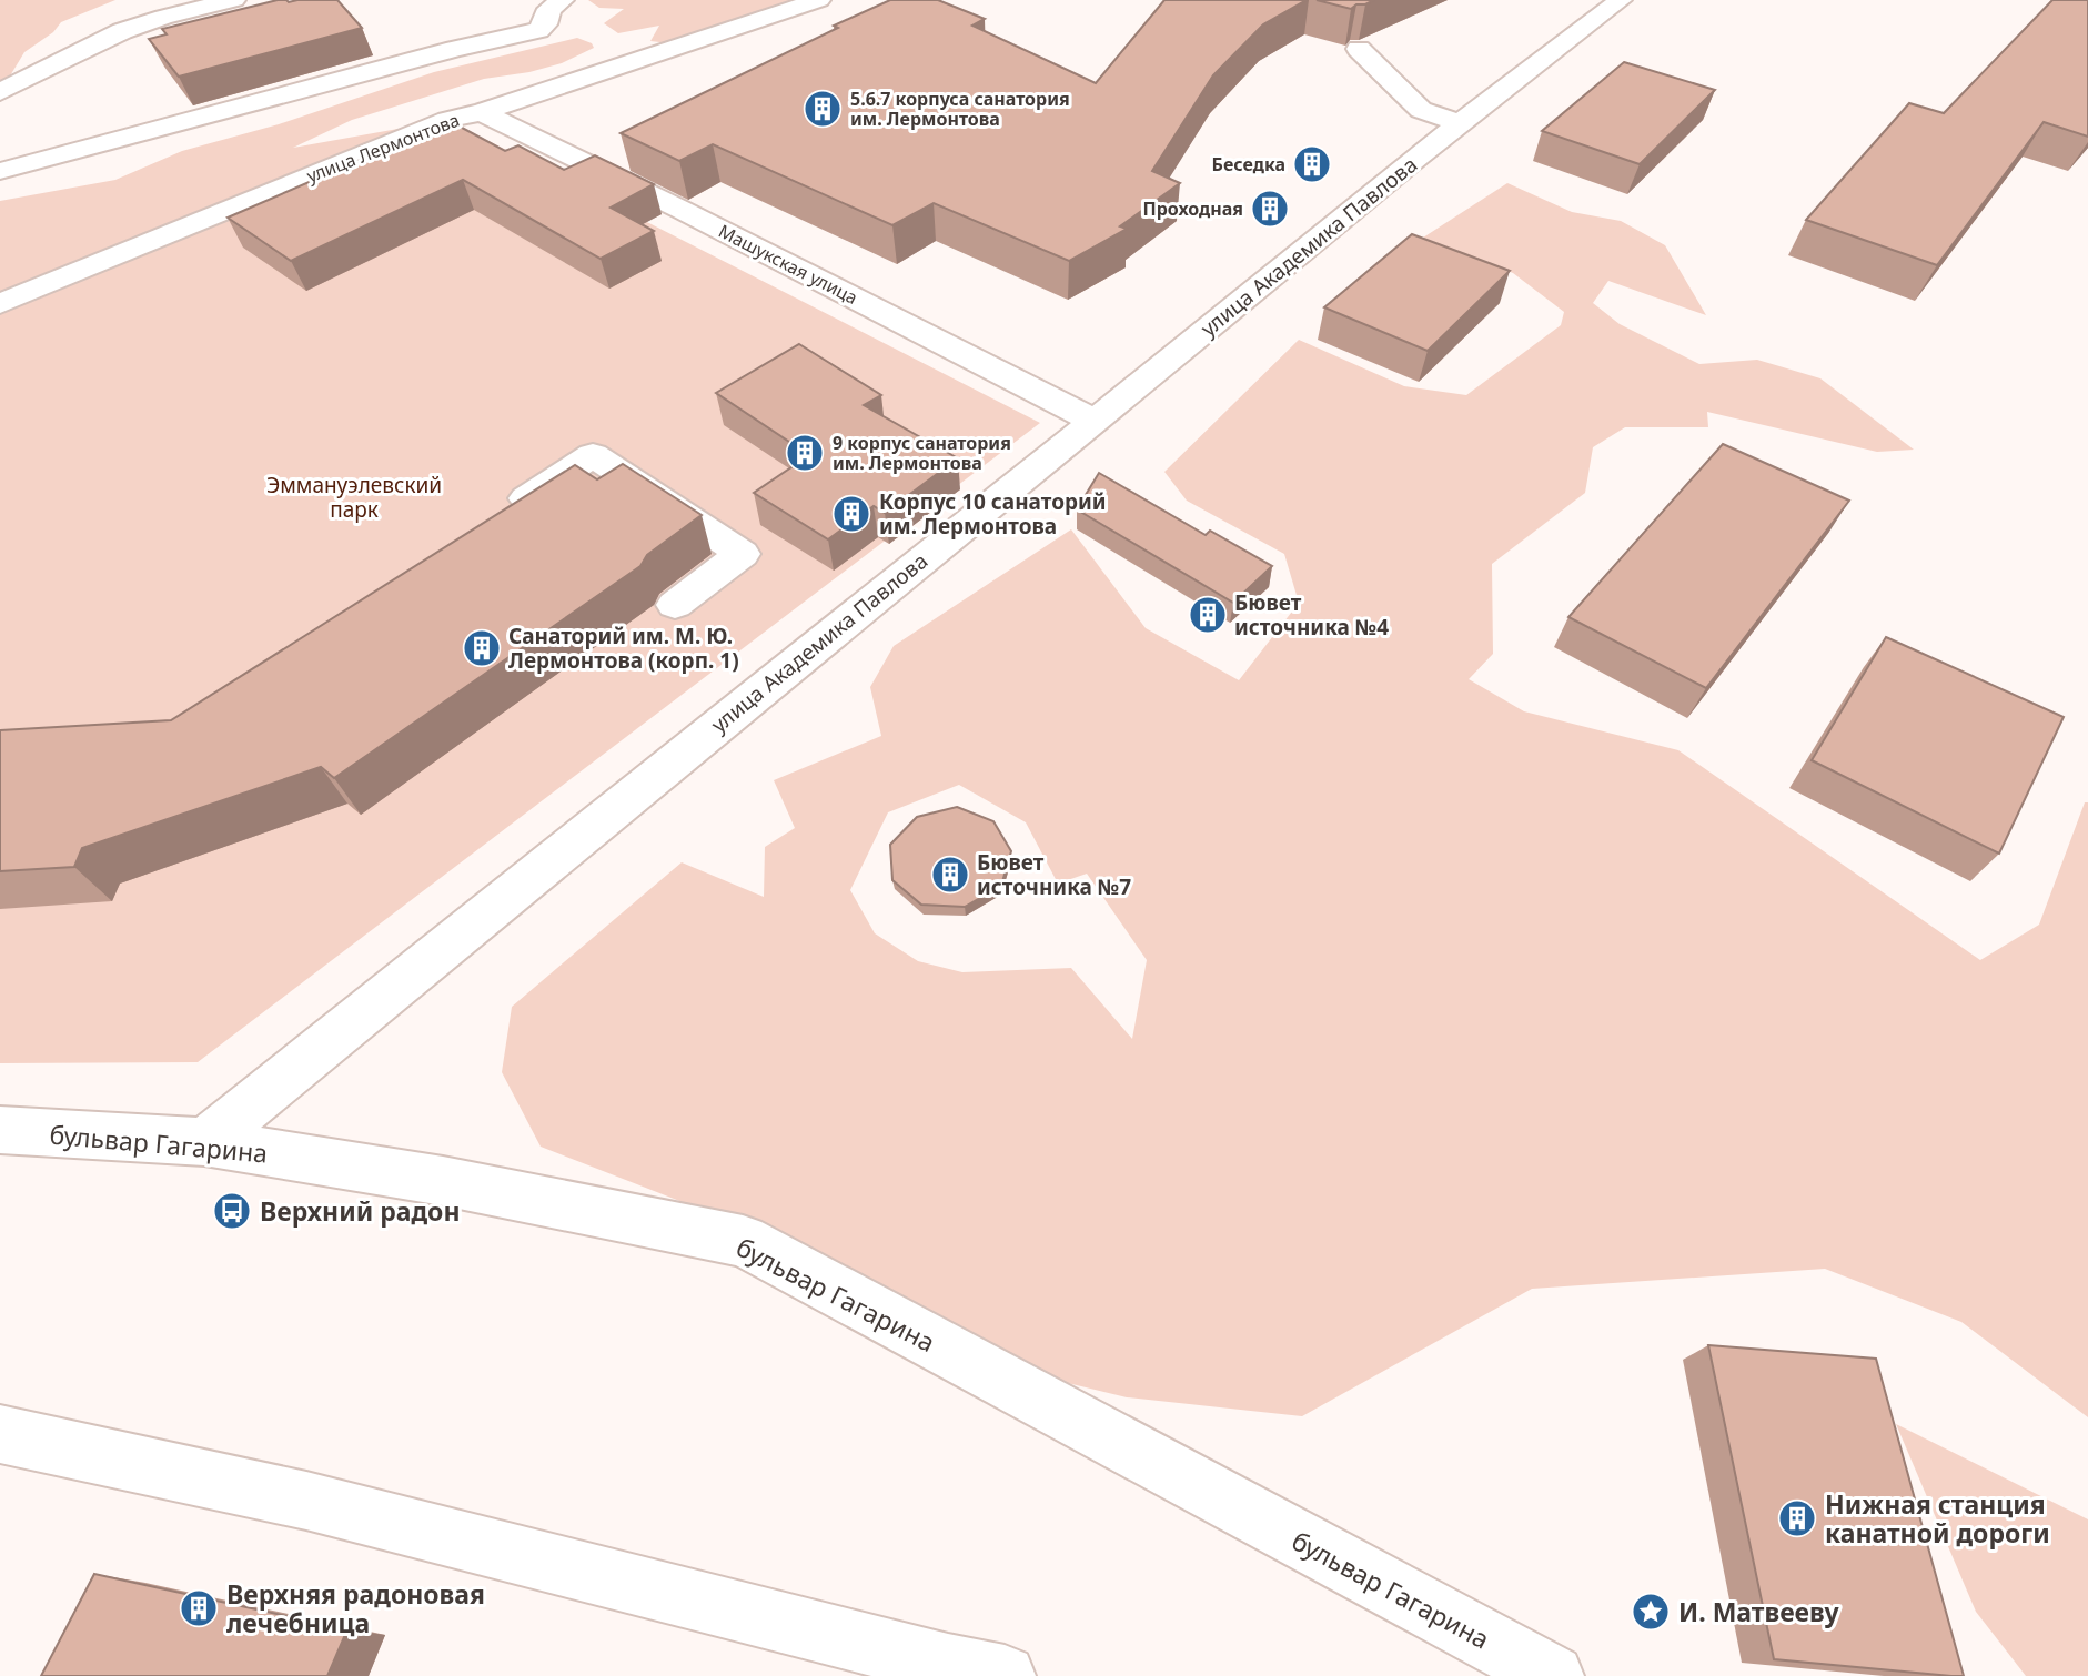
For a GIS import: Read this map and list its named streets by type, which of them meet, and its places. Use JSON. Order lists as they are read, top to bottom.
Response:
{
  "streets": {
    "street": [
      "улица Лермонтова",
      "улица Академика Павлова",
      "Машукская улица",
      "бульвар Гагарина"
    ]
  },
  "crossings": [
    ["улица Лермонтова", "Машукская улица"],
    ["улица Академика Павлова", "Машукская улица"],
    ["улица Академика Павлова", "бульвар Гагарина"]
  ],
  "parks": ["Эммануэлевский парк"],
  "places": {
    "building": [
      "5.6.7 корпуса санатория им. Лермонтова",
      "Беседка",
      "Проходная",
      "9 корпус санатория им. Лермонтова",
      "Корпус 10 санаторий им. Лермонтова",
      "Бювет источника №4",
      "Санаторий им. М. Ю. Лермонтова (корп. 1)",
      "Бювет источника №7",
      "Нижная станция канатной дороги",
      "Верхняя радоновая лечебница"
    ],
    "bus stop": ["Верхний радон"],
    "place": ["И. Матвееву"]
  }
}
